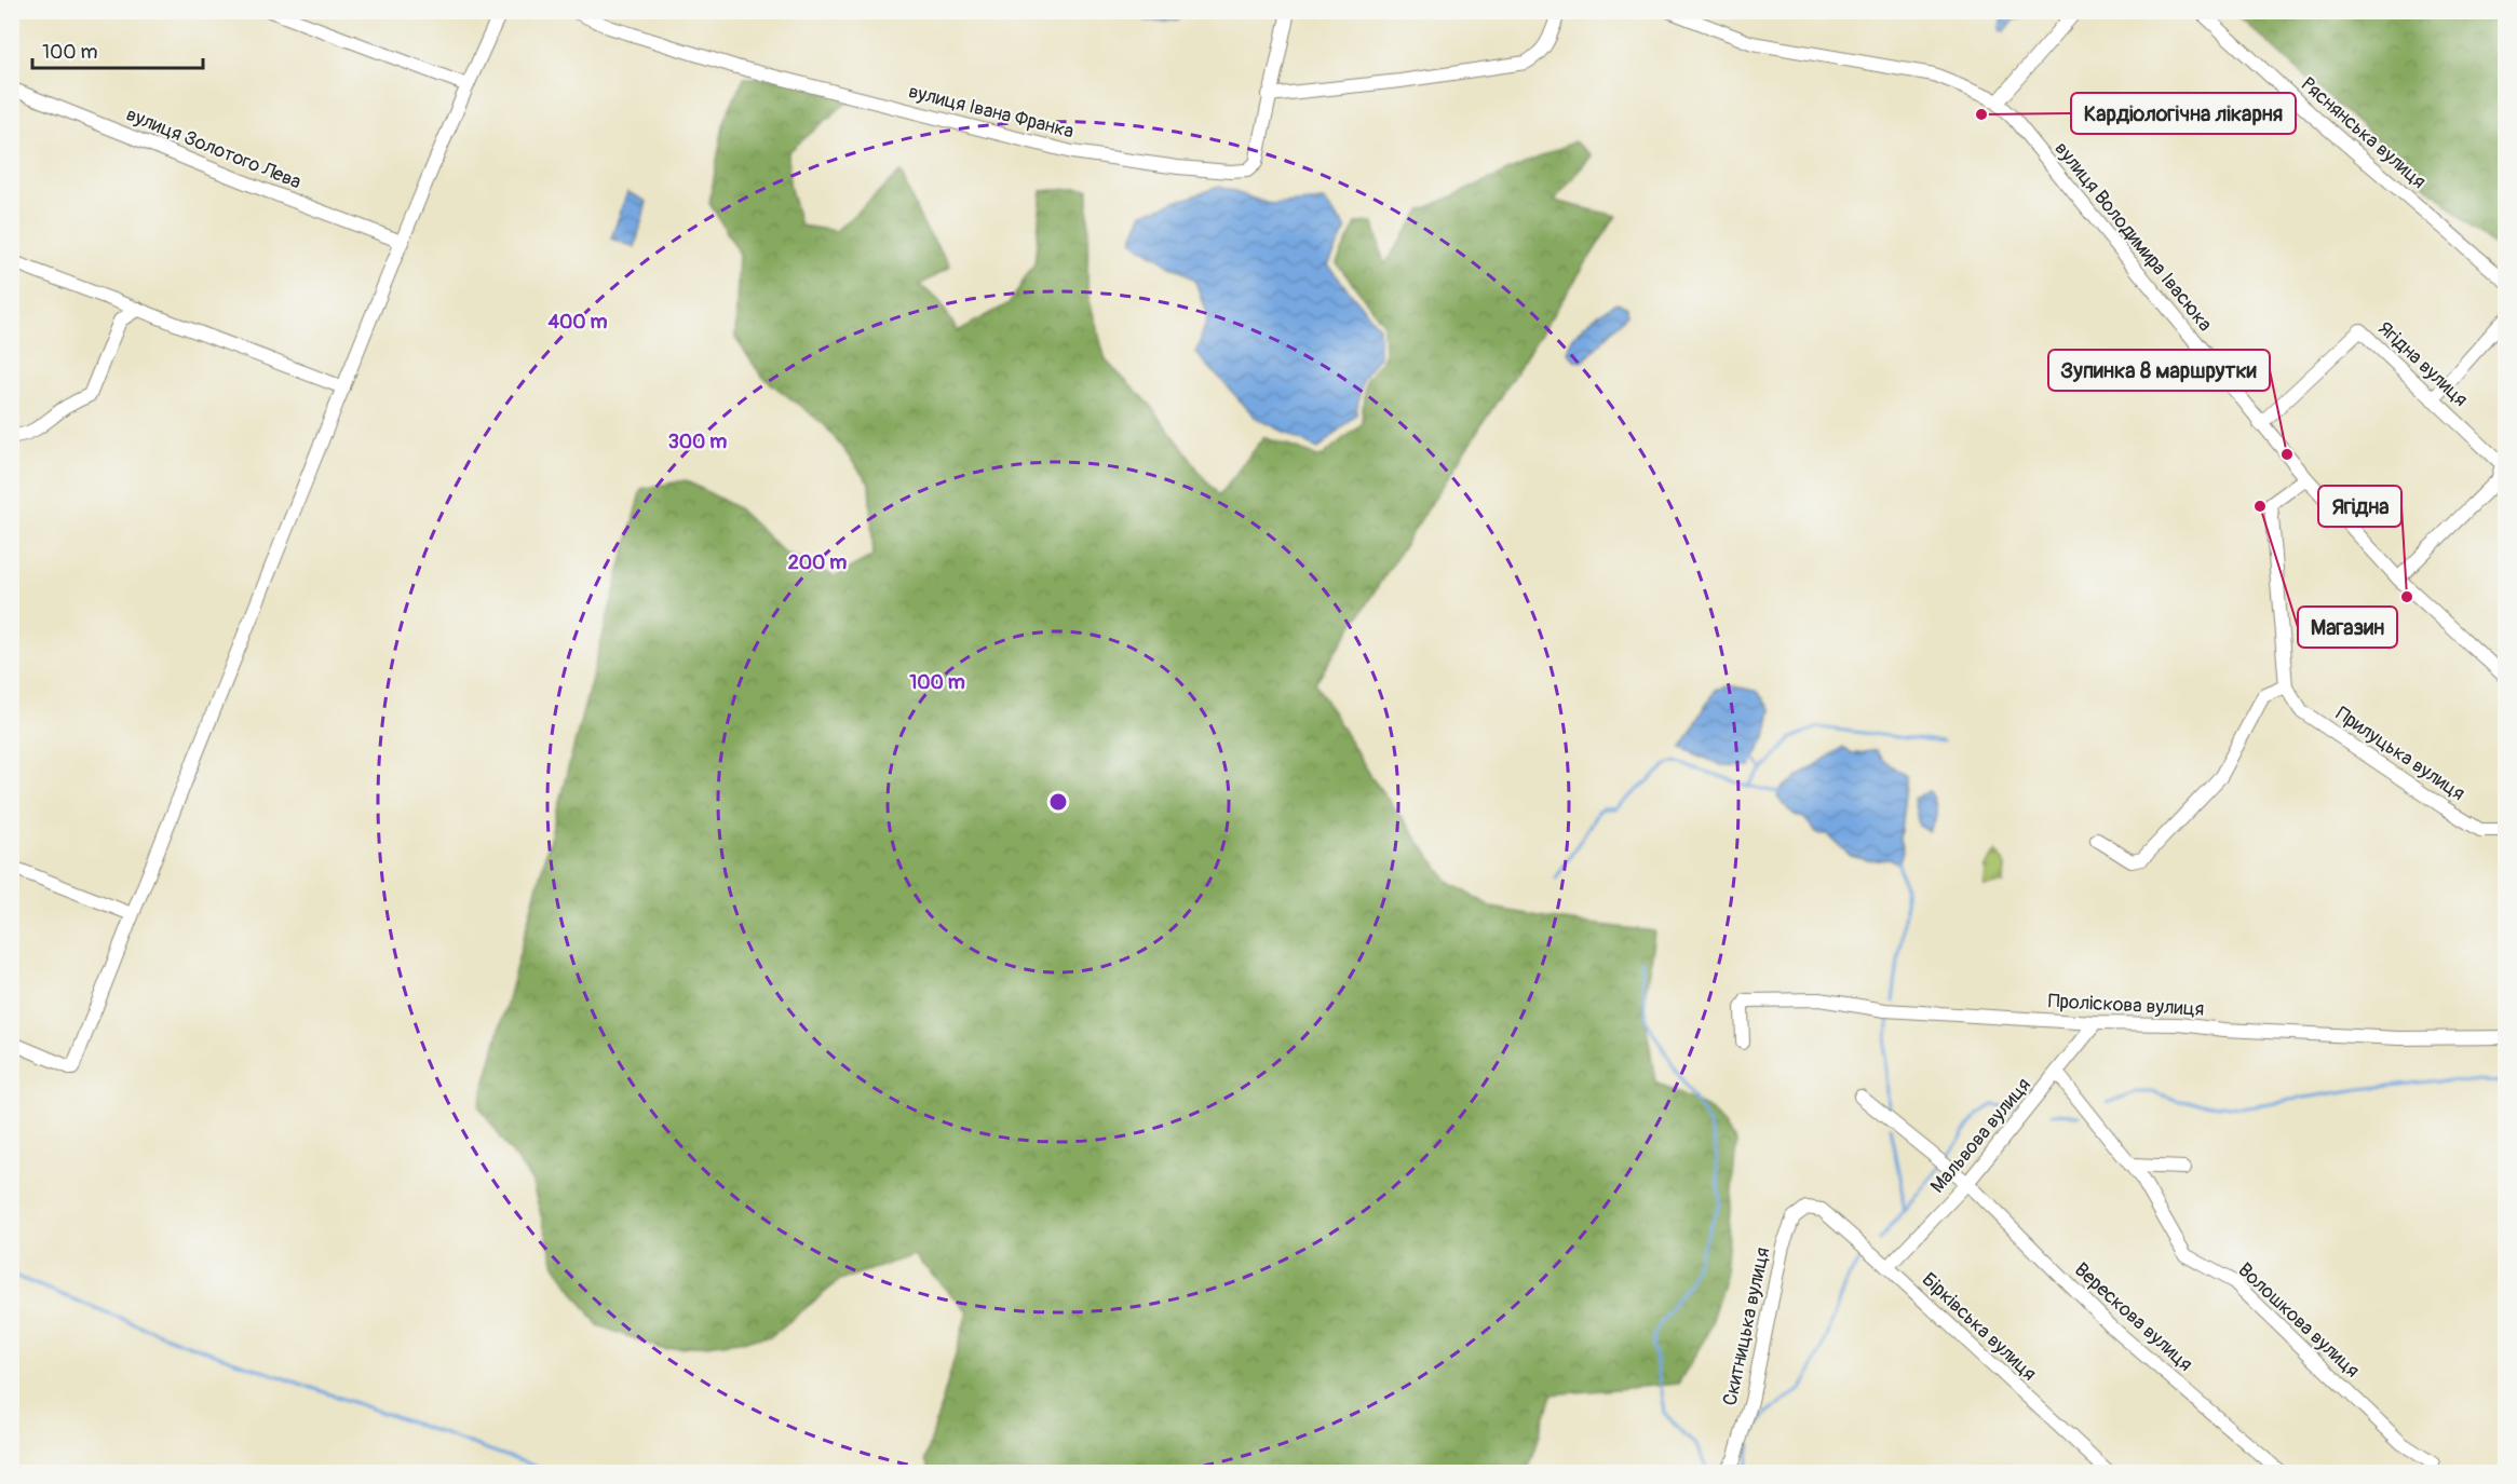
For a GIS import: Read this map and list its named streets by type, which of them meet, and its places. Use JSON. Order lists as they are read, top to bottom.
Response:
{
  "streets": {
    "street": [
      "вулиця Івана Франка",
      "Ряснянська вулиця",
      "вулиця Золотого Лева",
      "вулиця Володимира Івасюка",
      "Ягідна вулиця",
      "Прилуцька вулиця",
      "Проліскова вулиця",
      "Мальвова вулиця",
      "Верескова вулиця",
      "Волошкова вулиця",
      "Скитницька вулиця",
      "Бірківська вулиця"
    ]
  },
  "crossings": [
    ["вулиця Володимира Івасюка", "Ягідна вулиця"],
    ["Проліскова вулиця", "Мальвова вулиця"],
    ["Мальвова вулиця", "Верескова вулиця"],
    ["Мальвова вулиця", "Волошкова вулиця"],
    ["Мальвова вулиця", "Бірківська вулиця"],
    ["Скитницька вулиця", "Бірківська вулиця"]
  ],
  "places": [
    "Кардіологічна лікарня",
    "Зупинка 8 маршрутки",
    "Магазин",
    "Ягідна"
  ],
  "scale_bar": "100 m",
  "rings": [
    "400 m",
    "300 m",
    "200 m",
    "100 m"
  ]
}
